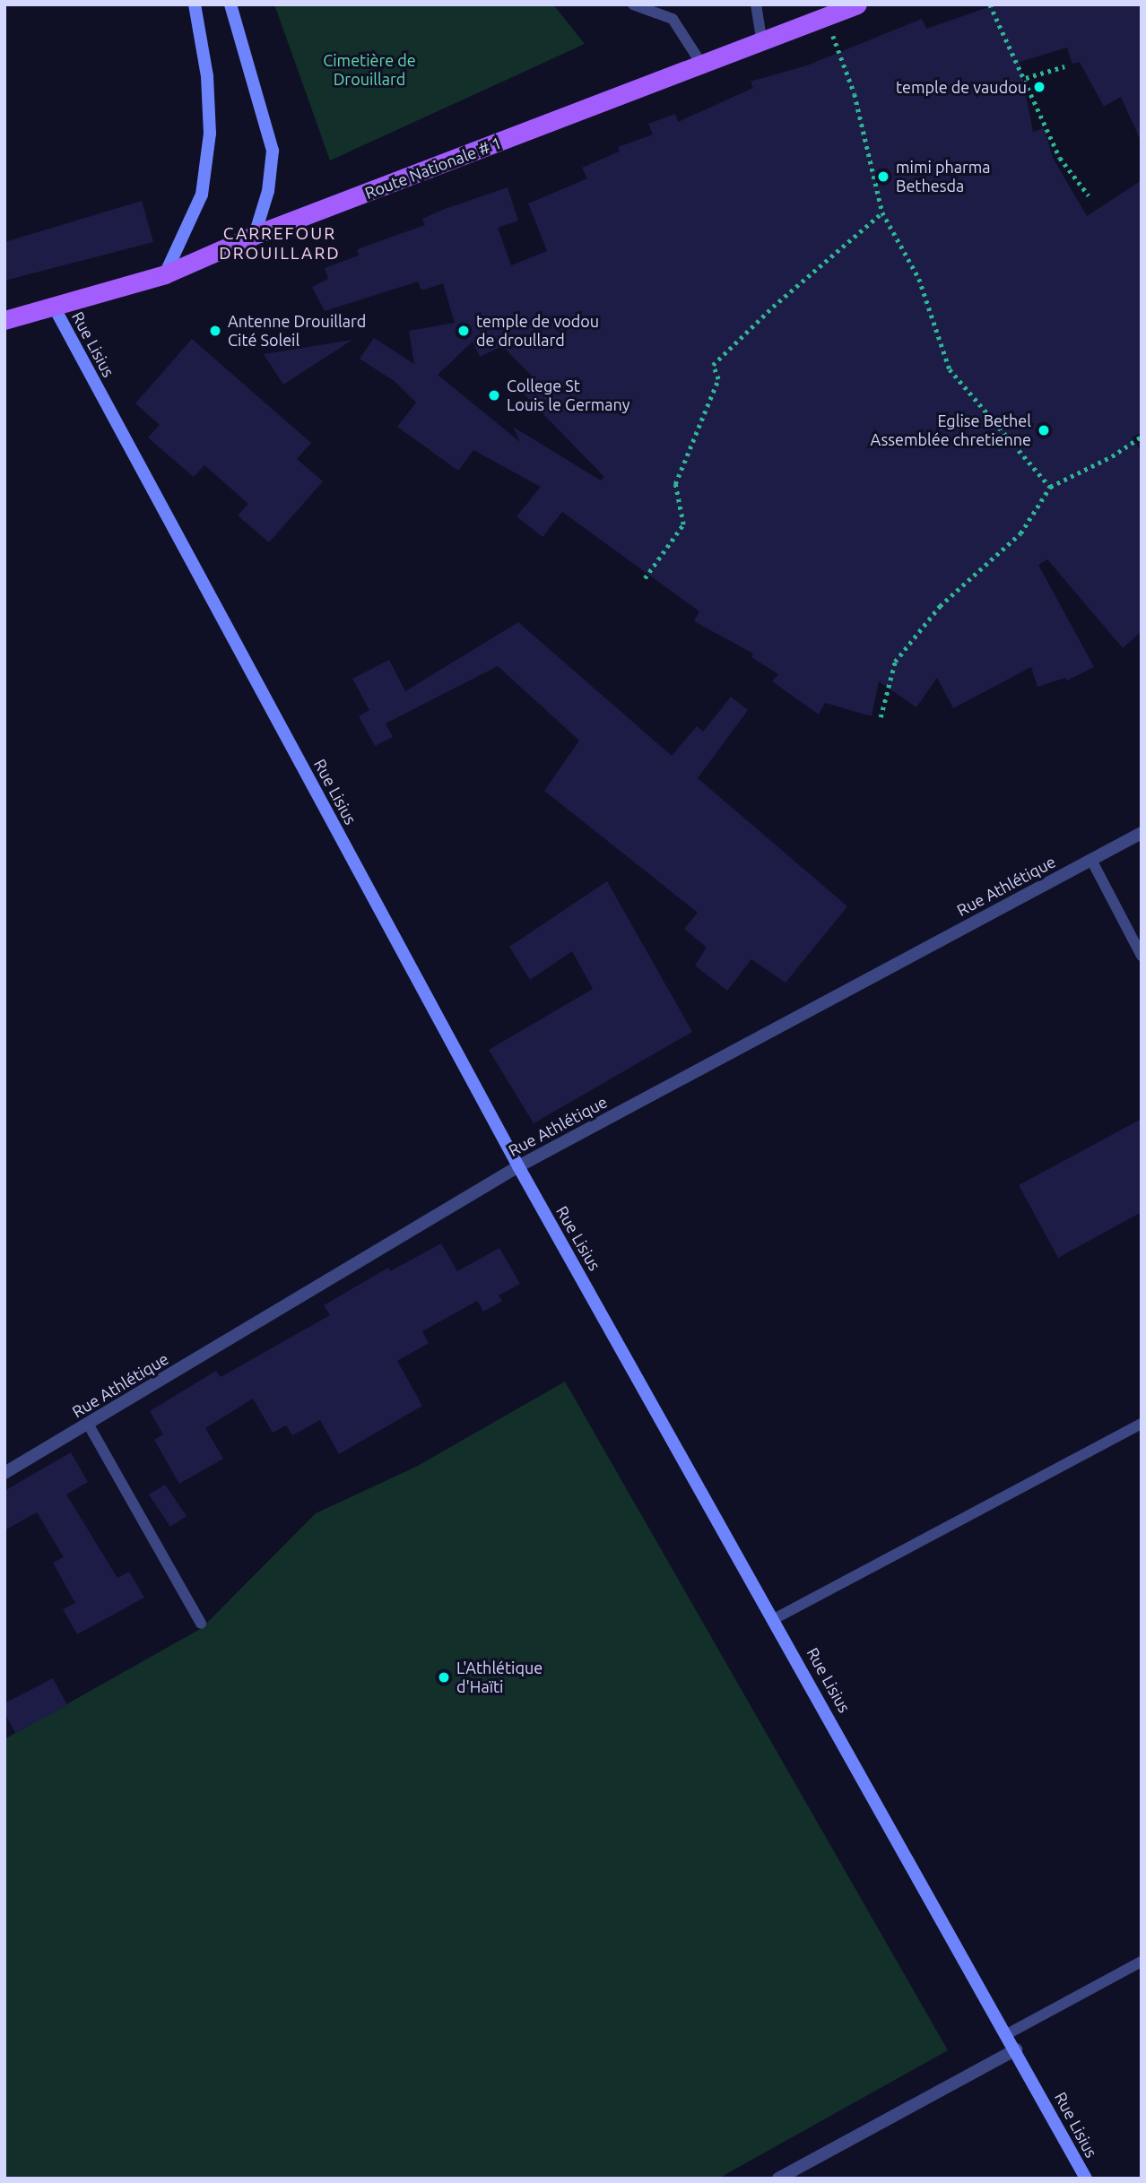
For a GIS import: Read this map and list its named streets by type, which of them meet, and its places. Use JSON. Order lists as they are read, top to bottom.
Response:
{
  "streets": {
    "main road": ["Route Nationale # 1"],
    "street": ["Rue Lisius", "Rue Athlétique"]
  },
  "crossings": [
    ["Route Nationale # 1", "Rue Lisius"],
    ["Rue Lisius", "Rue Athlétique"]
  ],
  "districts": ["CARREFOUR DROUILLARD"],
  "parks": ["Cimetière de Drouillard"],
  "places": [
    "temple de vaudou",
    "mimi pharma Bethesda",
    "Antenne Drouillard Cité Soleil",
    "temple de vodou de droullard",
    "College St Louis le Germany",
    "Eglise Bethel Assemblée chretienne",
    "L'Athlétique d'Haïti"
  ]
}
